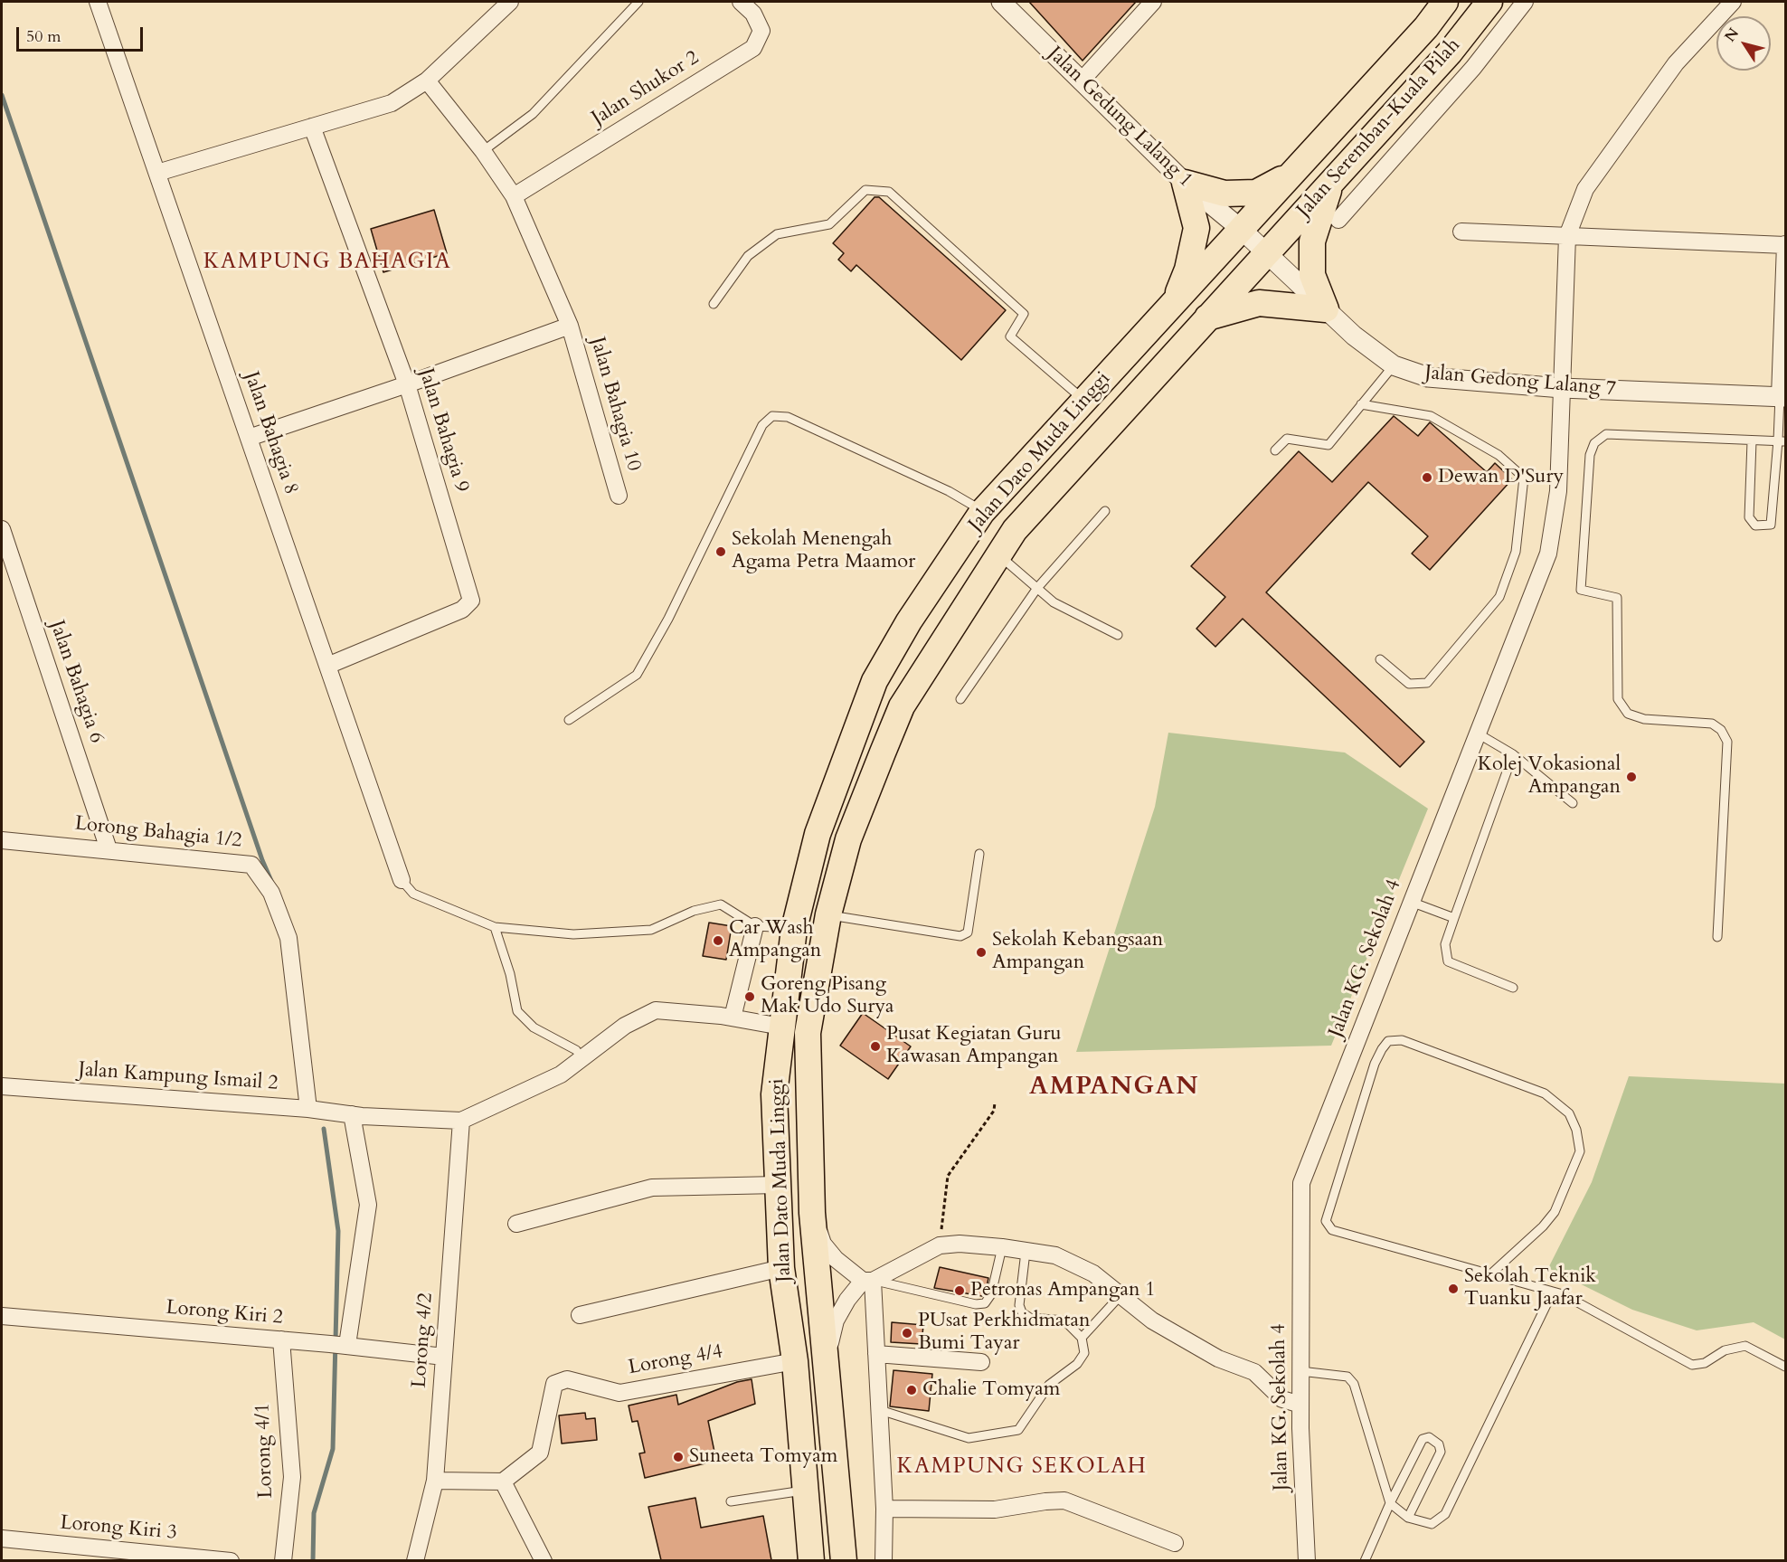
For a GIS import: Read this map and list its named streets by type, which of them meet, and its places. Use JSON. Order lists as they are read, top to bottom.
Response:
{
  "streets": {
    "highway": ["Jalan Seremban-Kuala Pilah", "Jalan Dato Muda Linggi"],
    "street": [
      "Jalan Shukor 2",
      "Jalan Gedung Lalang 1",
      "Jalan Gedong Lalang 7",
      "Jalan Bahagia 10",
      "Jalan Bahagia 9",
      "Jalan Bahagia 8",
      "Jalan Bahagia 6",
      "Lorong Bahagia 1/2",
      "Jalan KG. Sekolah 4",
      "Jalan Kampung Ismail 2",
      "Lorong Kiri 2",
      "Lorong 4/2",
      "Lorong 4/4",
      "Lorong 4/1",
      "Lorong Kiri 3"
    ]
  },
  "crossings": [
    ["Jalan Shukor 2", "Jalan Bahagia 10"],
    ["Jalan Gedung Lalang 1", "Jalan Seremban-Kuala Pilah"],
    ["Jalan Gedung Lalang 1", "Jalan Gedong Lalang 7"],
    ["Jalan Gedung Lalang 1", "Jalan Dato Muda Linggi"],
    ["Jalan Seremban-Kuala Pilah", "Jalan Gedong Lalang 7"],
    ["Jalan Seremban-Kuala Pilah", "Jalan Dato Muda Linggi"],
    ["Jalan Gedong Lalang 7", "Jalan Dato Muda Linggi"],
    ["Jalan Gedong Lalang 7", "Jalan KG. Sekolah 4"],
    ["Jalan Bahagia 10", "Jalan Bahagia 9"],
    ["Jalan Bahagia 10", "Jalan Bahagia 8"],
    ["Jalan Bahagia 9", "Jalan Bahagia 8"],
    ["Jalan Dato Muda Linggi", "Lorong 4/4"],
    ["Jalan Bahagia 6", "Lorong Bahagia 1/2"],
    ["Lorong Bahagia 1/2", "Jalan Kampung Ismail 2"],
    ["Jalan Kampung Ismail 2", "Lorong 4/2"],
    ["Lorong Kiri 2", "Lorong 4/2"],
    ["Lorong Kiri 2", "Lorong 4/1"]
  ],
  "districts": ["KAMPUNG BAHAGIA", "AMPANGAN", "KAMPUNG SEKOLAH"],
  "places": [
    "Dewan D'Sury",
    "Sekolah Menengah Agama Petra Maamor",
    "Kolej Vokasional Ampangan",
    "Car Wash Ampangan",
    "Sekolah Kebangsaan Ampangan",
    "Goreng Pisang Mak Udo Surya",
    "Pusat Kegiatan Guru Kawasan Ampangan",
    "Sekolah Teknik Tuanku Jaafar",
    "Petronas Ampangan 1",
    "PUsat Perkhidmatan Bumi Tayar",
    "Chalie Tomyam",
    "Suneeta Tomyam"
  ],
  "scale_bar": "50 m",
  "north": "top left"
}
